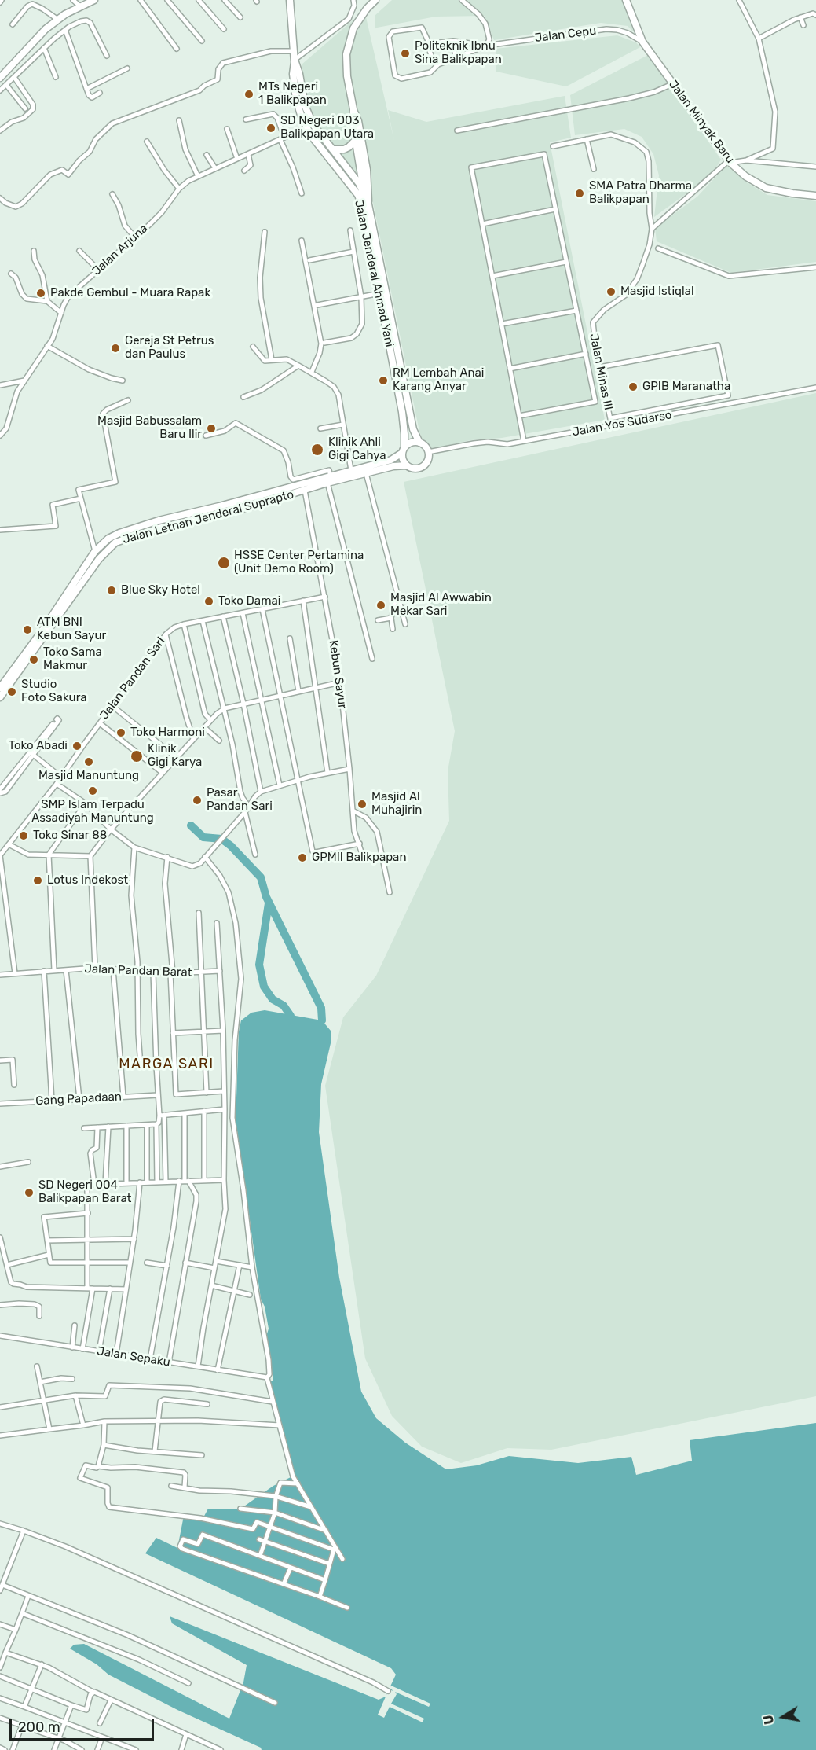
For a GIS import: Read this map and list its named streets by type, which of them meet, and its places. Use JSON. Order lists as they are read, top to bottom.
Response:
{
  "streets": {
    "main road": ["Jalan Minyak Baru", "Jalan Jenderal Ahmad Yani", "Jalan Letnan Jenderal Suprapto"],
    "street": [
      "Jalan Cepu",
      "Jalan Arjuna",
      "Jalan Minas III",
      "Jalan Yos Sudarso",
      "Kebun Sayur",
      "Jalan Pandan Sari",
      "Jalan Pandan Barat",
      "Gang Papadaan",
      "Jalan Sepaku"
    ]
  },
  "crossings": [
    ["Jalan Cepu", "Jalan Minyak Baru"],
    ["Jalan Arjuna", "Jalan Jenderal Ahmad Yani"],
    ["Jalan Jenderal Ahmad Yani", "Jalan Yos Sudarso"],
    ["Jalan Jenderal Ahmad Yani", "Jalan Letnan Jenderal Suprapto"],
    ["Jalan Minas III", "Jalan Yos Sudarso"],
    ["Jalan Yos Sudarso", "Jalan Letnan Jenderal Suprapto"],
    ["Jalan Letnan Jenderal Suprapto", "Kebun Sayur"],
    ["Kebun Sayur", "Jalan Pandan Sari"]
  ],
  "districts": ["MARGA SARI"],
  "places": [
    "Politeknik Ibnu Sina Balikpapan",
    "MTs Negeri 1 Balikpapan",
    "SD Negeri 003 Balikpapan Utara",
    "SMA Patra Dharma Balikpapan",
    "Masjid Istiqlal",
    "Pakde Gembul - Muara Rapak",
    "Gereja St Petrus dan Paulus",
    "RM Lembah Anai Karang Anyar",
    "GPIB Maranatha",
    "Masjid Babussalam Baru Ilir",
    "Klinik Ahli Gigi Cahya",
    "HSSE Center Pertamina (Unit Demo Room)",
    "Blue Sky Hotel",
    "Toko Damai",
    "Masjid Al Awwabin Mekar Sari",
    "ATM BNI Kebun Sayur",
    "Toko Sama Makmur",
    "Studio Foto Sakura",
    "Toko Harmoni",
    "Toko Abadi",
    "Klinik Gigi Karya",
    "Masjid Manuntung",
    "SMP Islam Terpadu Assadiyah Manuntung",
    "Pasar Pandan Sari",
    "Masjid Al Muhajirin",
    "Toko Sinar 88",
    "GPMII Balikpapan",
    "Lotus Indekost",
    "SD Negeri 004 Balikpapan Barat"
  ],
  "scale_bar": "200 m",
  "north": "left"
}
